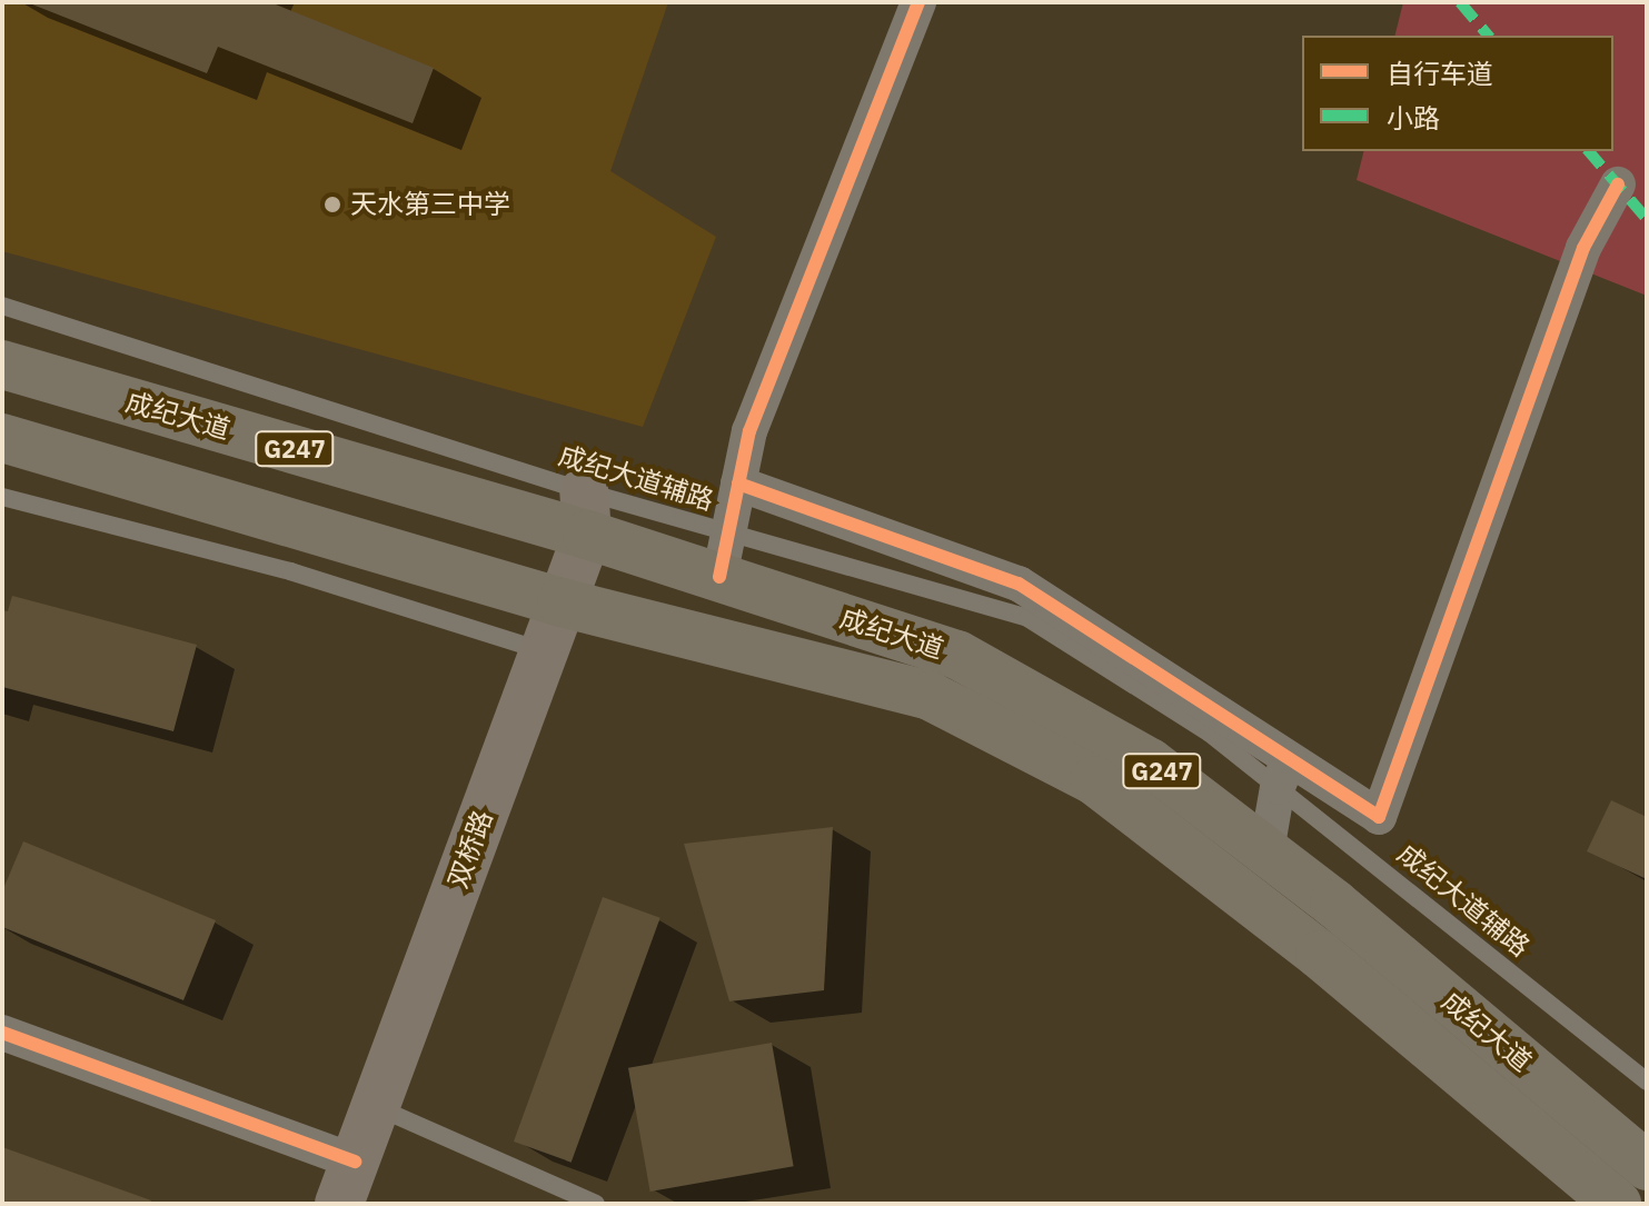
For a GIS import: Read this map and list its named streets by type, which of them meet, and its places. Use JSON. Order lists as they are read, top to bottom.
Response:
{
  "streets": {
    "highway": ["成纪大道", "G247"],
    "main road": ["双桥路"],
    "lane": ["成纪大道辅路"]
  },
  "crossings": [
    ["成纪大道", "成纪大道辅路"],
    ["成纪大道", "双桥路"],
    ["成纪大道辅路", "双桥路"]
  ],
  "places": ["天水第三中学"],
  "legend": ["自行车道", "小路"]
}
